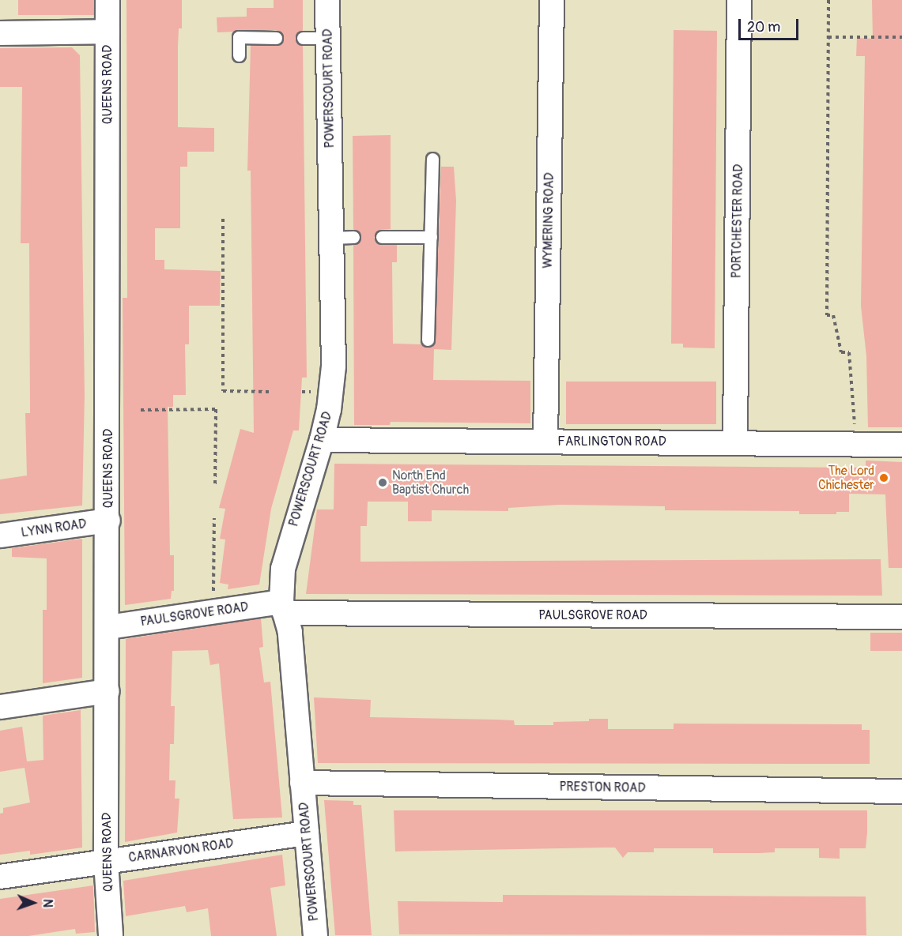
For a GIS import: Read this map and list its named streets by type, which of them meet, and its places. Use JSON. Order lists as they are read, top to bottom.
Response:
{
  "streets": {
    "street": [
      "QUEENS ROAD",
      "POWERSCOURT ROAD",
      "WYMERING ROAD",
      "PORTCHESTER ROAD",
      "FARLINGTON ROAD",
      "LYNN ROAD",
      "PAULSGROVE ROAD",
      "PRESTON ROAD",
      "CARNARVON ROAD"
    ]
  },
  "crossings": [
    ["QUEENS ROAD", "LYNN ROAD"],
    ["QUEENS ROAD", "PAULSGROVE ROAD"],
    ["QUEENS ROAD", "CARNARVON ROAD"],
    ["POWERSCOURT ROAD", "FARLINGTON ROAD"],
    ["POWERSCOURT ROAD", "PAULSGROVE ROAD"],
    ["POWERSCOURT ROAD", "PRESTON ROAD"],
    ["POWERSCOURT ROAD", "CARNARVON ROAD"],
    ["WYMERING ROAD", "FARLINGTON ROAD"],
    ["PORTCHESTER ROAD", "FARLINGTON ROAD"]
  ],
  "places": ["The Lord Chichester", "North End Baptist Church"],
  "scale_bar": "20 m",
  "north": "right"
}
